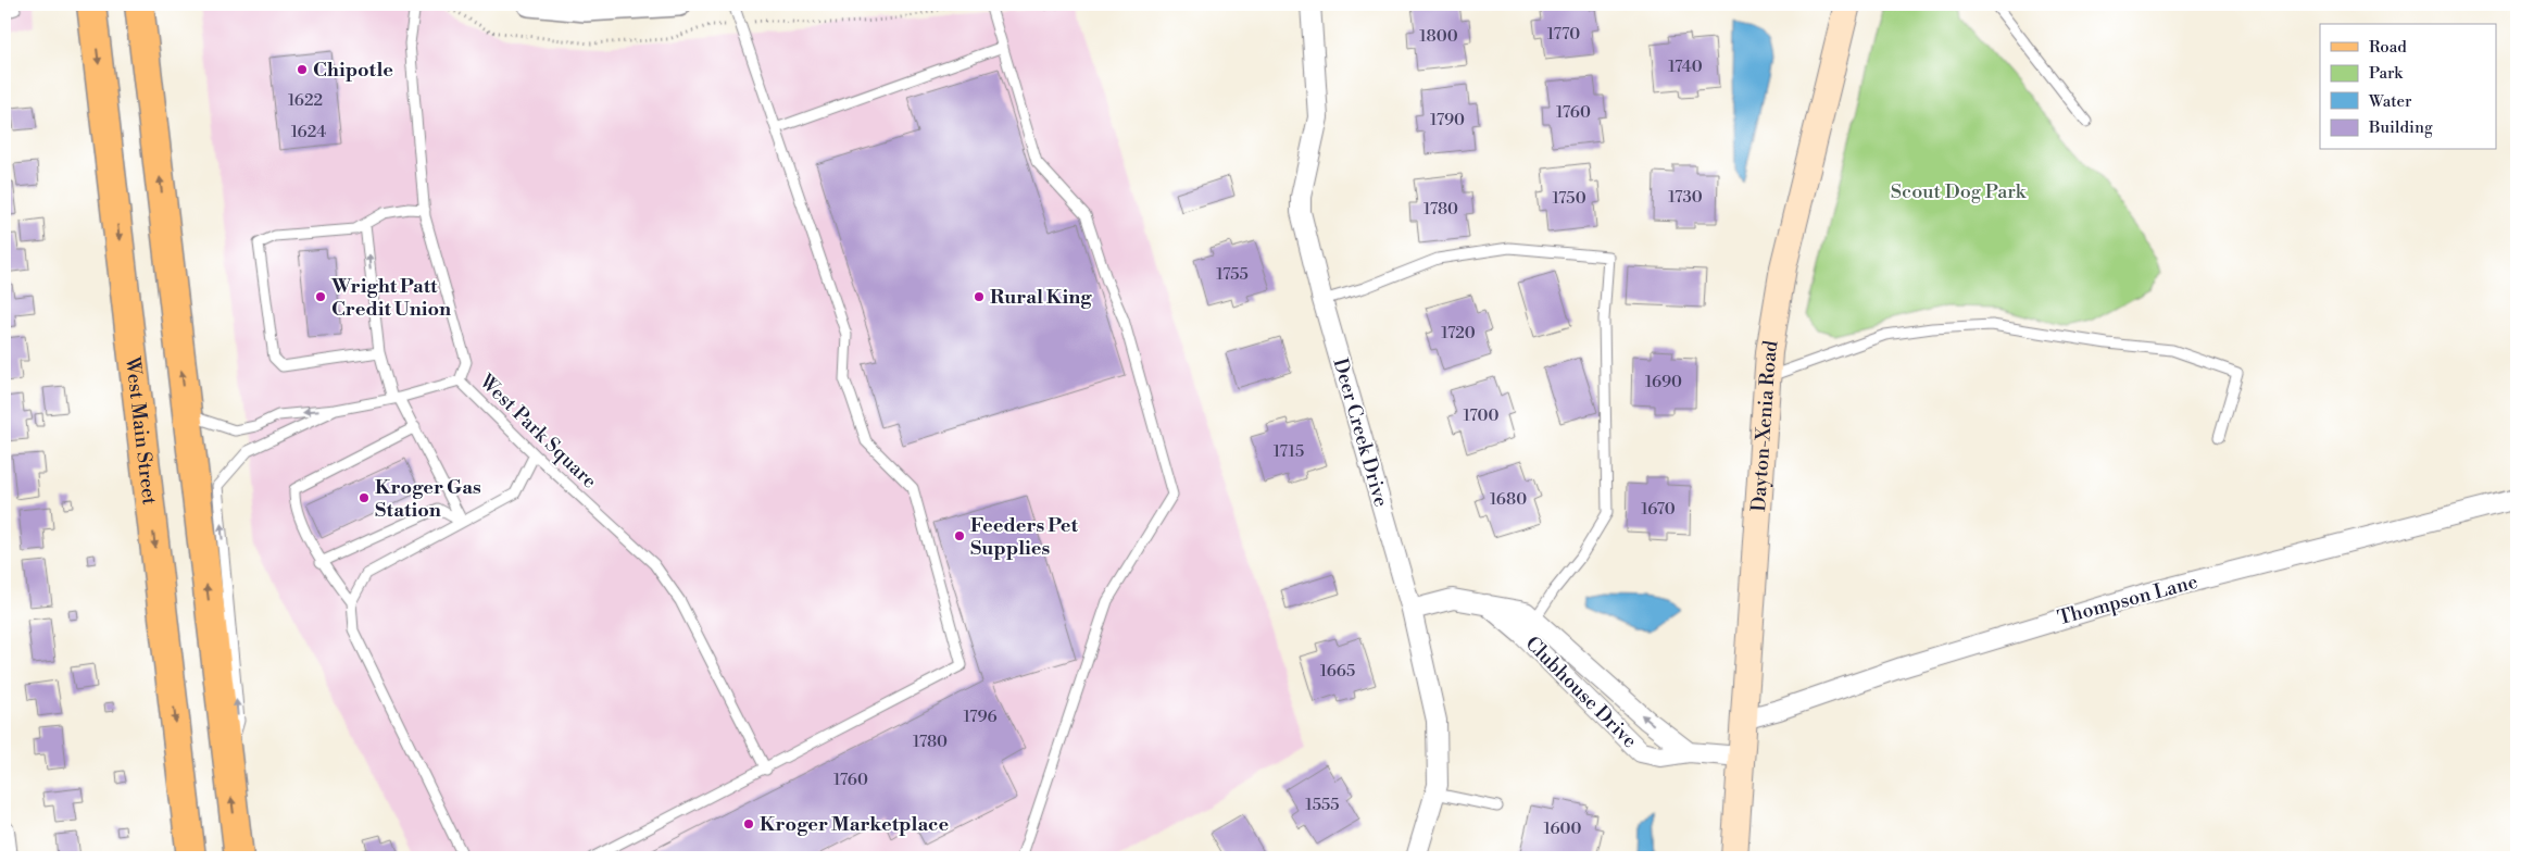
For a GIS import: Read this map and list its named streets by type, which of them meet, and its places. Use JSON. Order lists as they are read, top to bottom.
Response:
{
  "streets": {
    "main road": ["Dayton-Xenia Road", "West Main Street"],
    "street": ["Deer Creek Drive", "Thompson Lane", "Clubhouse Drive"],
    "lane": ["West Park Square"]
  },
  "crossings": [
    ["Dayton-Xenia Road", "Thompson Lane"],
    ["Dayton-Xenia Road", "Clubhouse Drive"],
    ["Deer Creek Drive", "Clubhouse Drive"]
  ],
  "parks": ["Scout Dog Park"],
  "places": [
    "Chipotle",
    "Wright Patt Credit Union",
    "Rural King",
    "Kroger Gas Station",
    "Feeders Pet Supplies",
    "Kroger Marketplace"
  ],
  "house_numbers": [
    "1770",
    "1800",
    "1740",
    "1622",
    "1760",
    "1790",
    "1624",
    "1730",
    "1750",
    "1780",
    "1755",
    "1720",
    "1690",
    "1700",
    "1715",
    "1680",
    "1670",
    "1665",
    "1796",
    "1780",
    "1760",
    "1555",
    "1600"
  ],
  "legend": [
    "Road",
    "Park",
    "Water",
    "Building"
  ]
}
